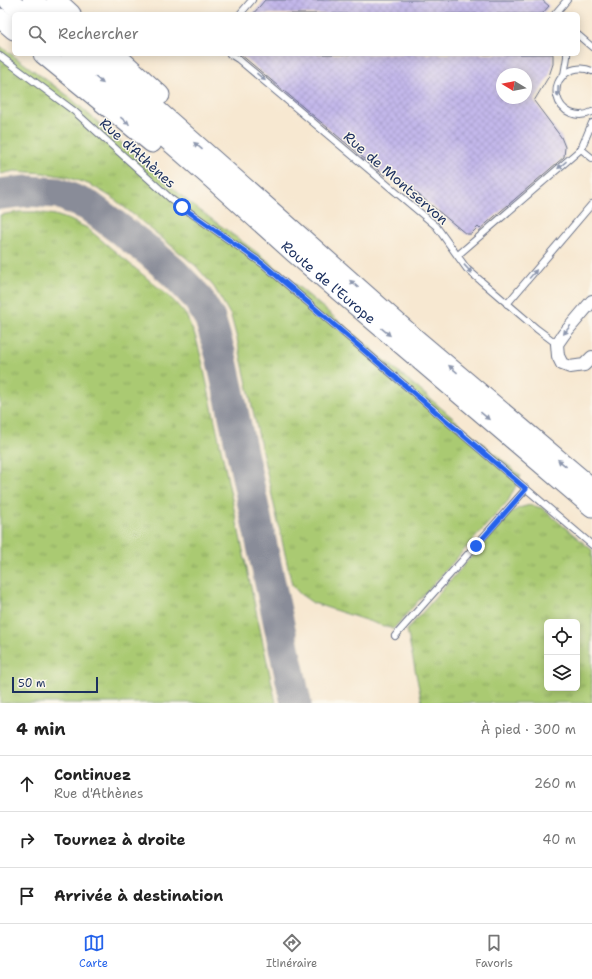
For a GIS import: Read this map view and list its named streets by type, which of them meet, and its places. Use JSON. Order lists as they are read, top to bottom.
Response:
{
  "streets": {
    "main road": ["Route de l'Europe"],
    "lane": ["Rue d'Athènes", "Rue de Montservon"]
  },
  "one_way": ["Rue de Montservon"],
  "scale_bar": "50 m",
  "north": "left",
  "page": {
    "search": "Rechercher",
    "scale": "50 m",
    "heading": ["4 min", "À pied · 300 m"],
    "list": [
      ["Continuez", "Rue d'Athènes", "260 m"],
      ["Tournez à droite", "40 m"],
      "Arrivée à destination"
    ],
    "nav": ["Carte", "Itinéraire", "Favoris"]
  }
}
